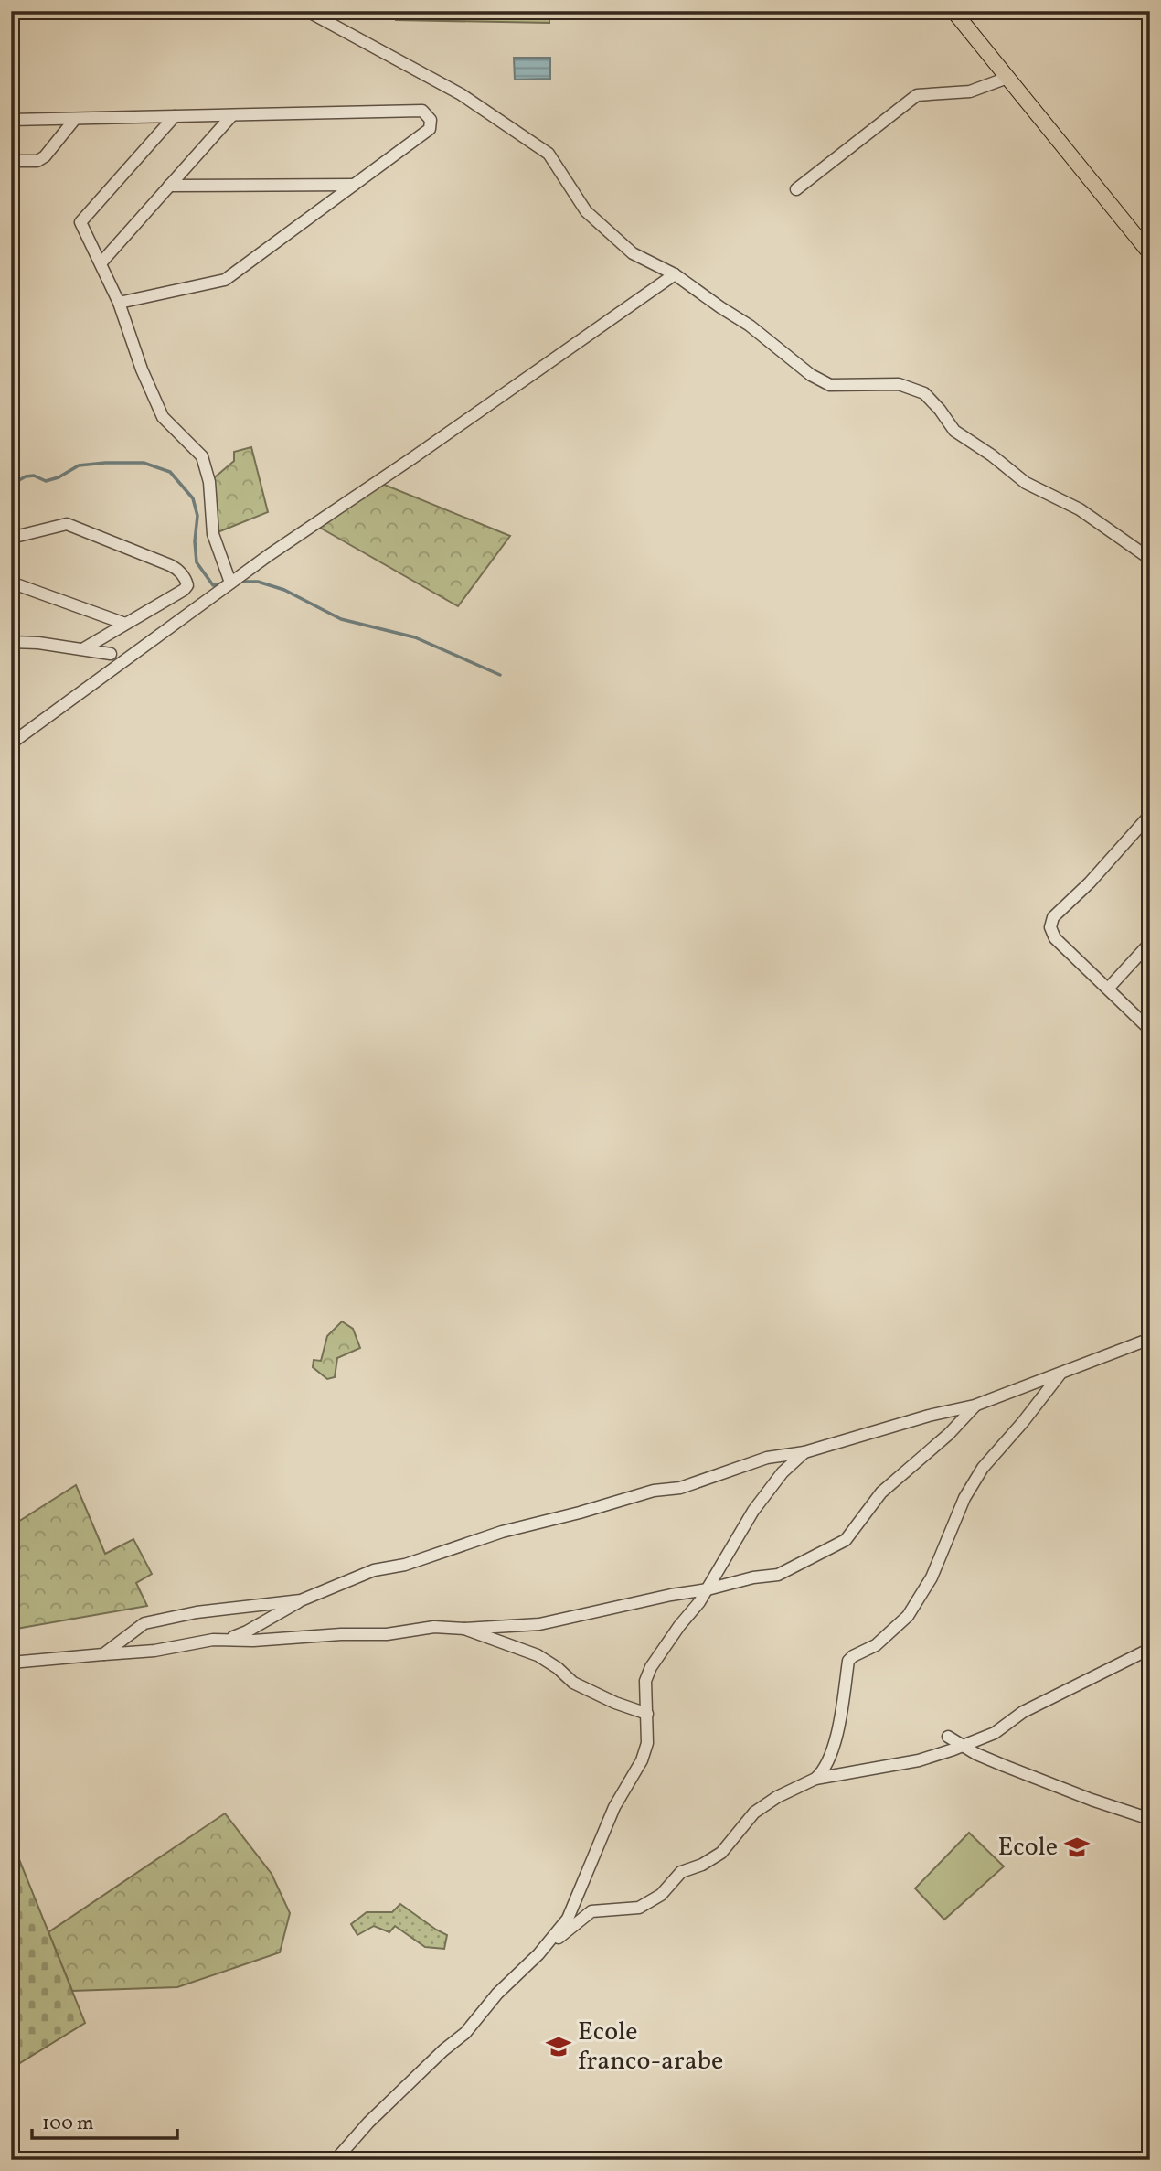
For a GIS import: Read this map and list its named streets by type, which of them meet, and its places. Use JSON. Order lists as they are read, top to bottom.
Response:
{
  "places": {
    "school or university": ["Ecole", "Ecole franco-arabe"]
  },
  "scale_bar": "100 m"
}
